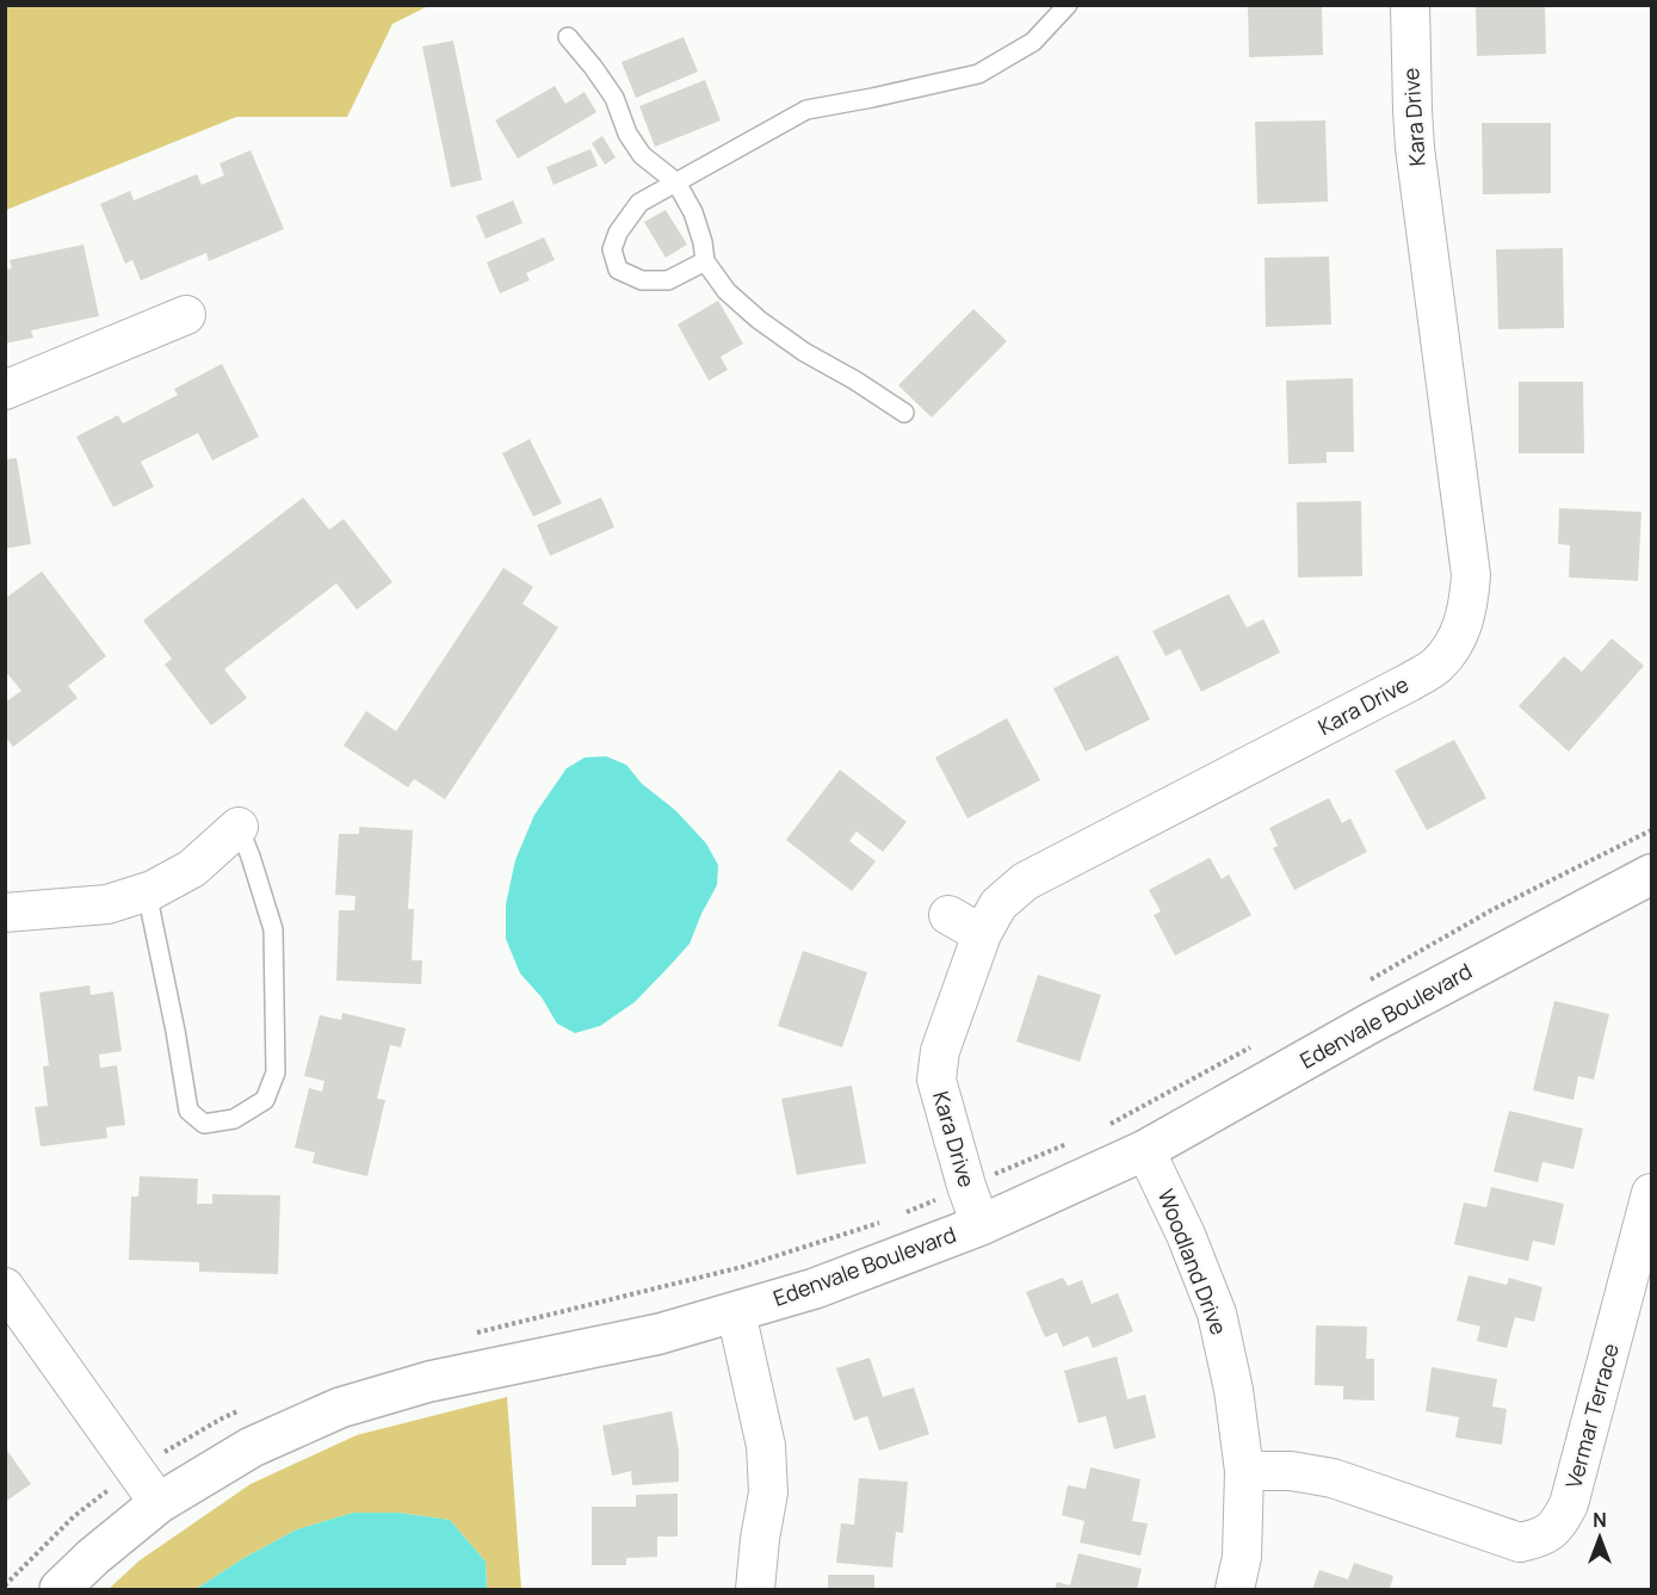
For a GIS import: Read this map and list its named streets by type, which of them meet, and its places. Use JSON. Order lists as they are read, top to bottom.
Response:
{
  "streets": {
    "street": [
      "Kara Drive",
      "Edenvale Boulevard",
      "Woodland Drive",
      "Vermar Terrace"
    ]
  },
  "crossings": [
    ["Kara Drive", "Edenvale Boulevard"],
    ["Edenvale Boulevard", "Woodland Drive"],
    ["Woodland Drive", "Vermar Terrace"]
  ],
  "north": "top"
}
